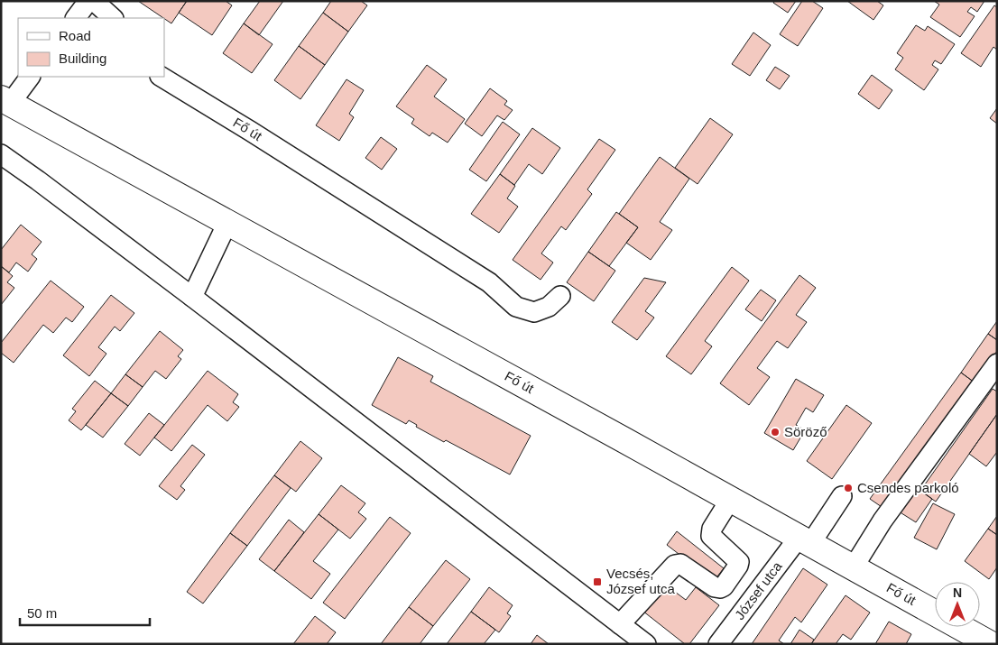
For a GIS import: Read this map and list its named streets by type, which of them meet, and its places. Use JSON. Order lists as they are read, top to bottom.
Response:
{
  "streets": {
    "main road": ["Fő út"],
    "street": ["József utca"]
  },
  "crossings": [
    ["Fő út", "József utca"]
  ],
  "places": {
    "other": ["Söröző", "Csendes parkoló"],
    "transit": ["Vecsés, József utca"]
  },
  "legend": ["Road", "Building"],
  "scale_bar": "50 m",
  "north": "top"
}
